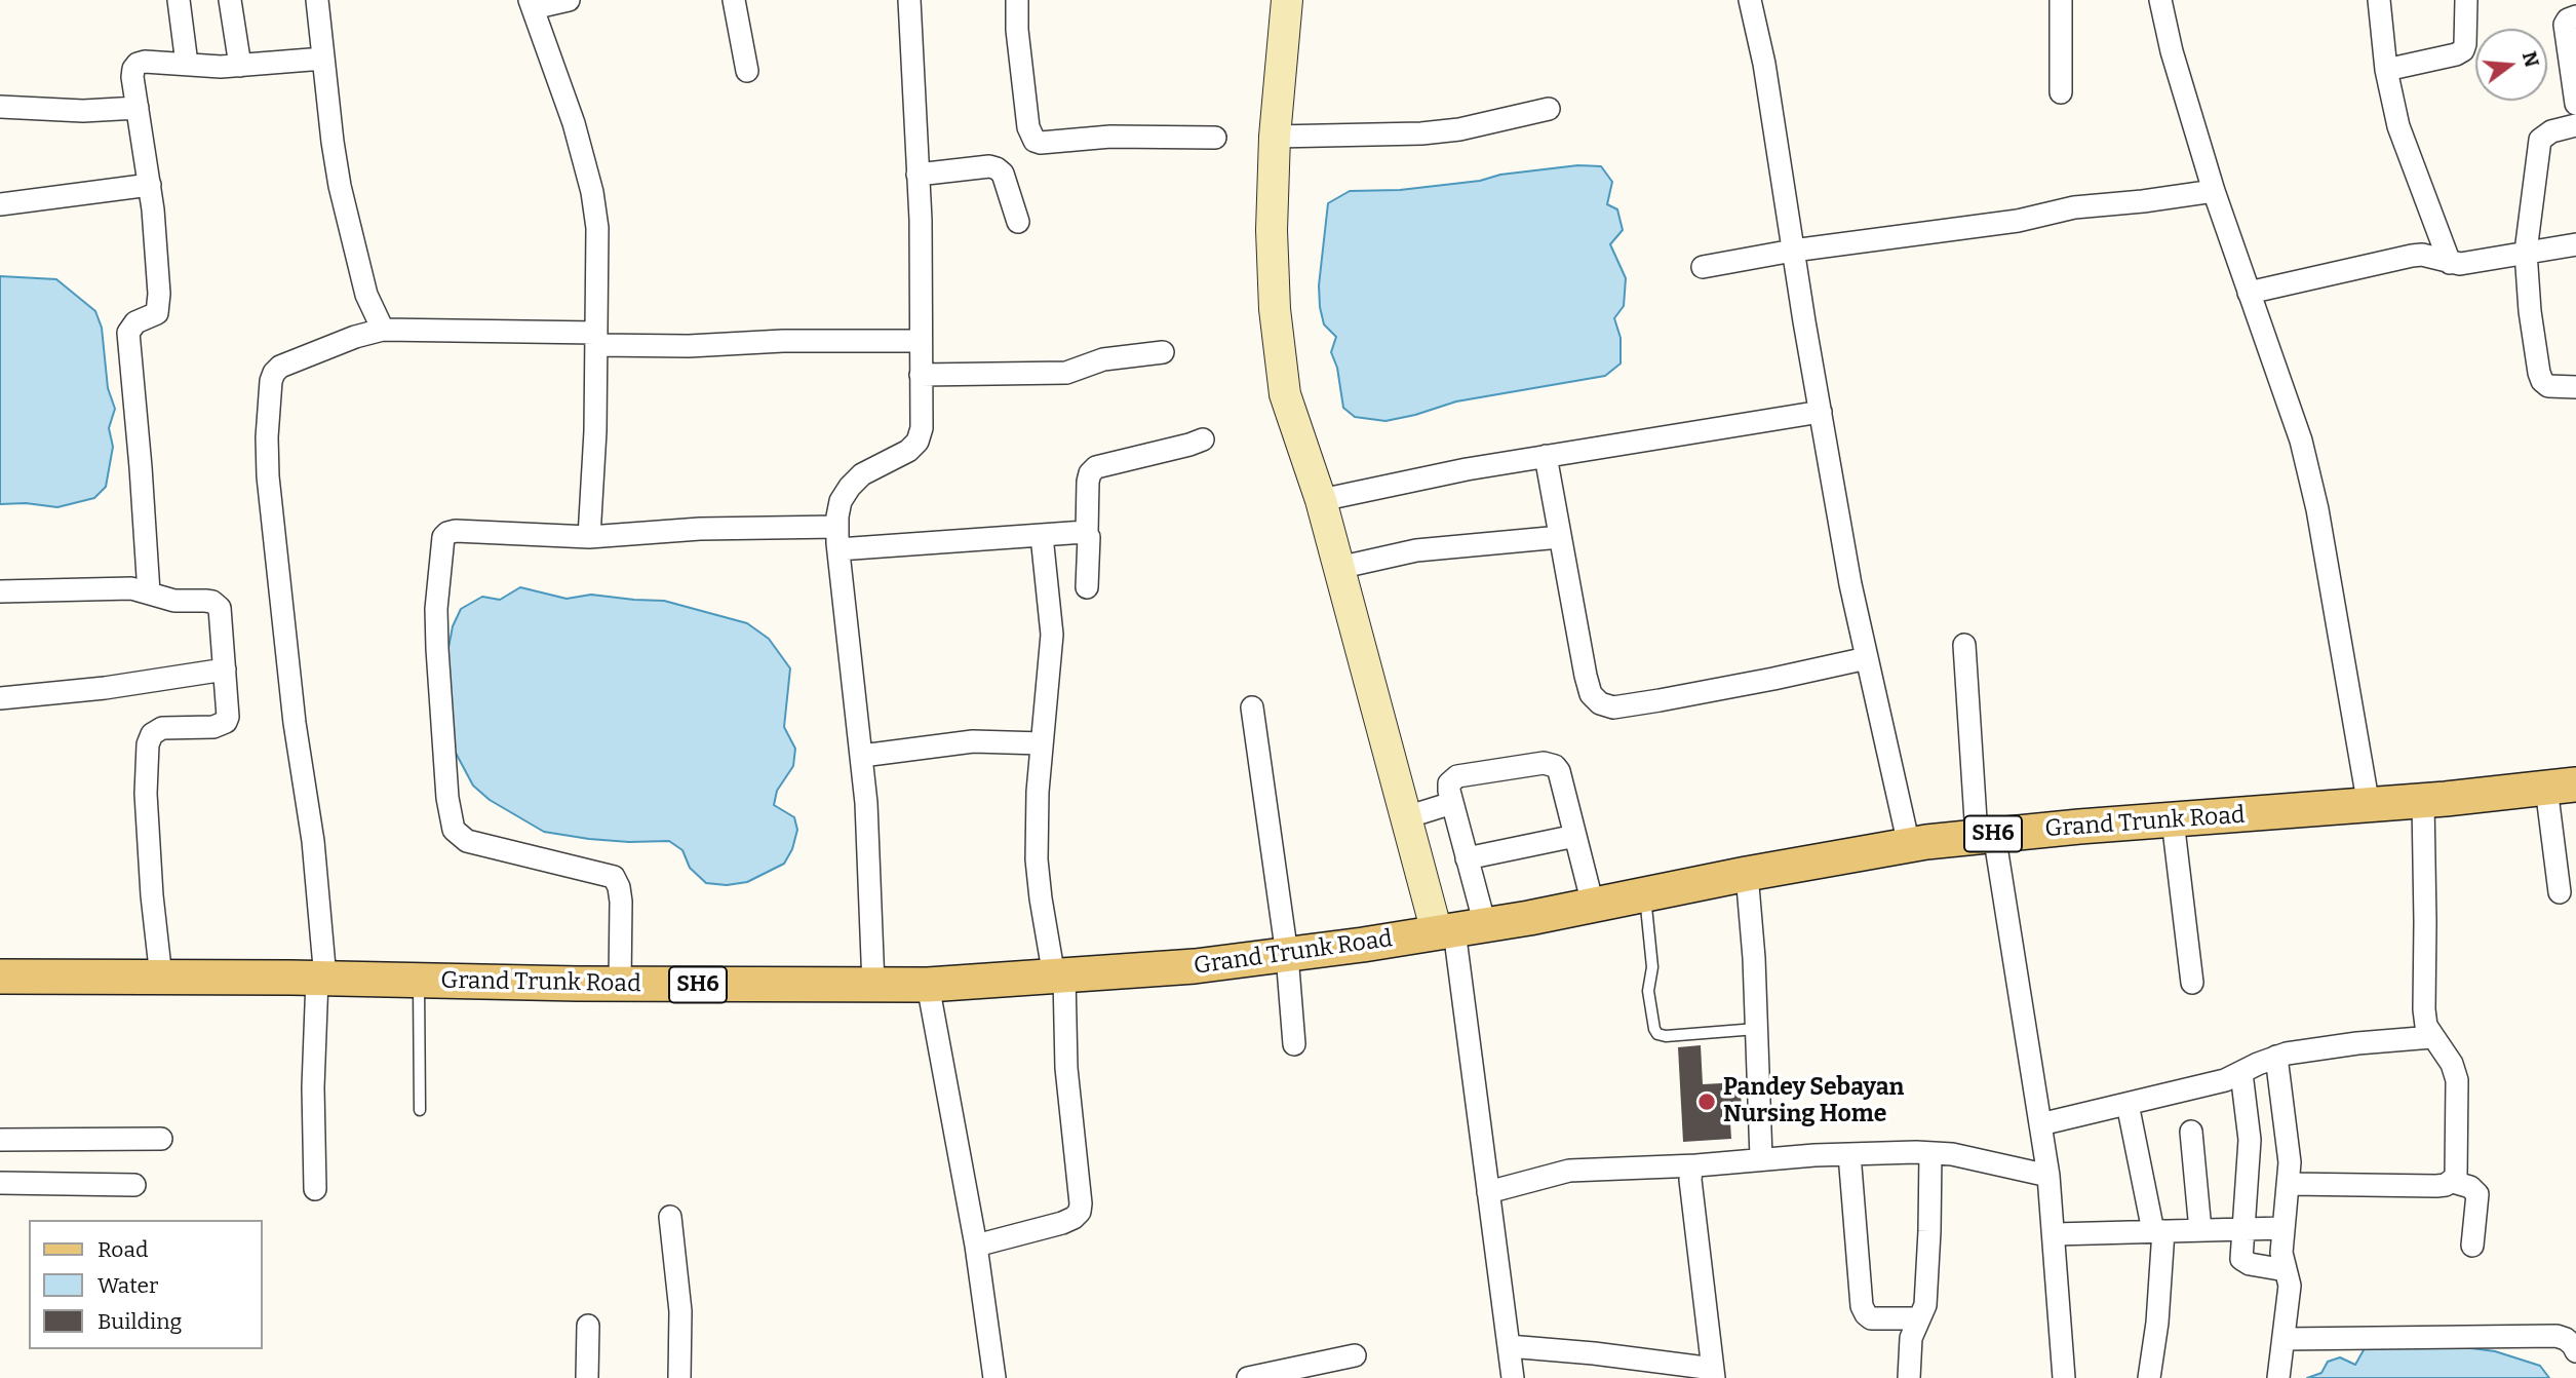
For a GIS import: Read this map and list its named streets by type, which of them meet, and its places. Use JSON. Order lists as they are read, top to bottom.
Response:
{
  "streets": {
    "main road": ["Grand Trunk Road", "SH6"]
  },
  "places": ["Pandey Sebayan Nursing Home"],
  "legend": ["Road", "Water", "Building"],
  "north": "right"
}
